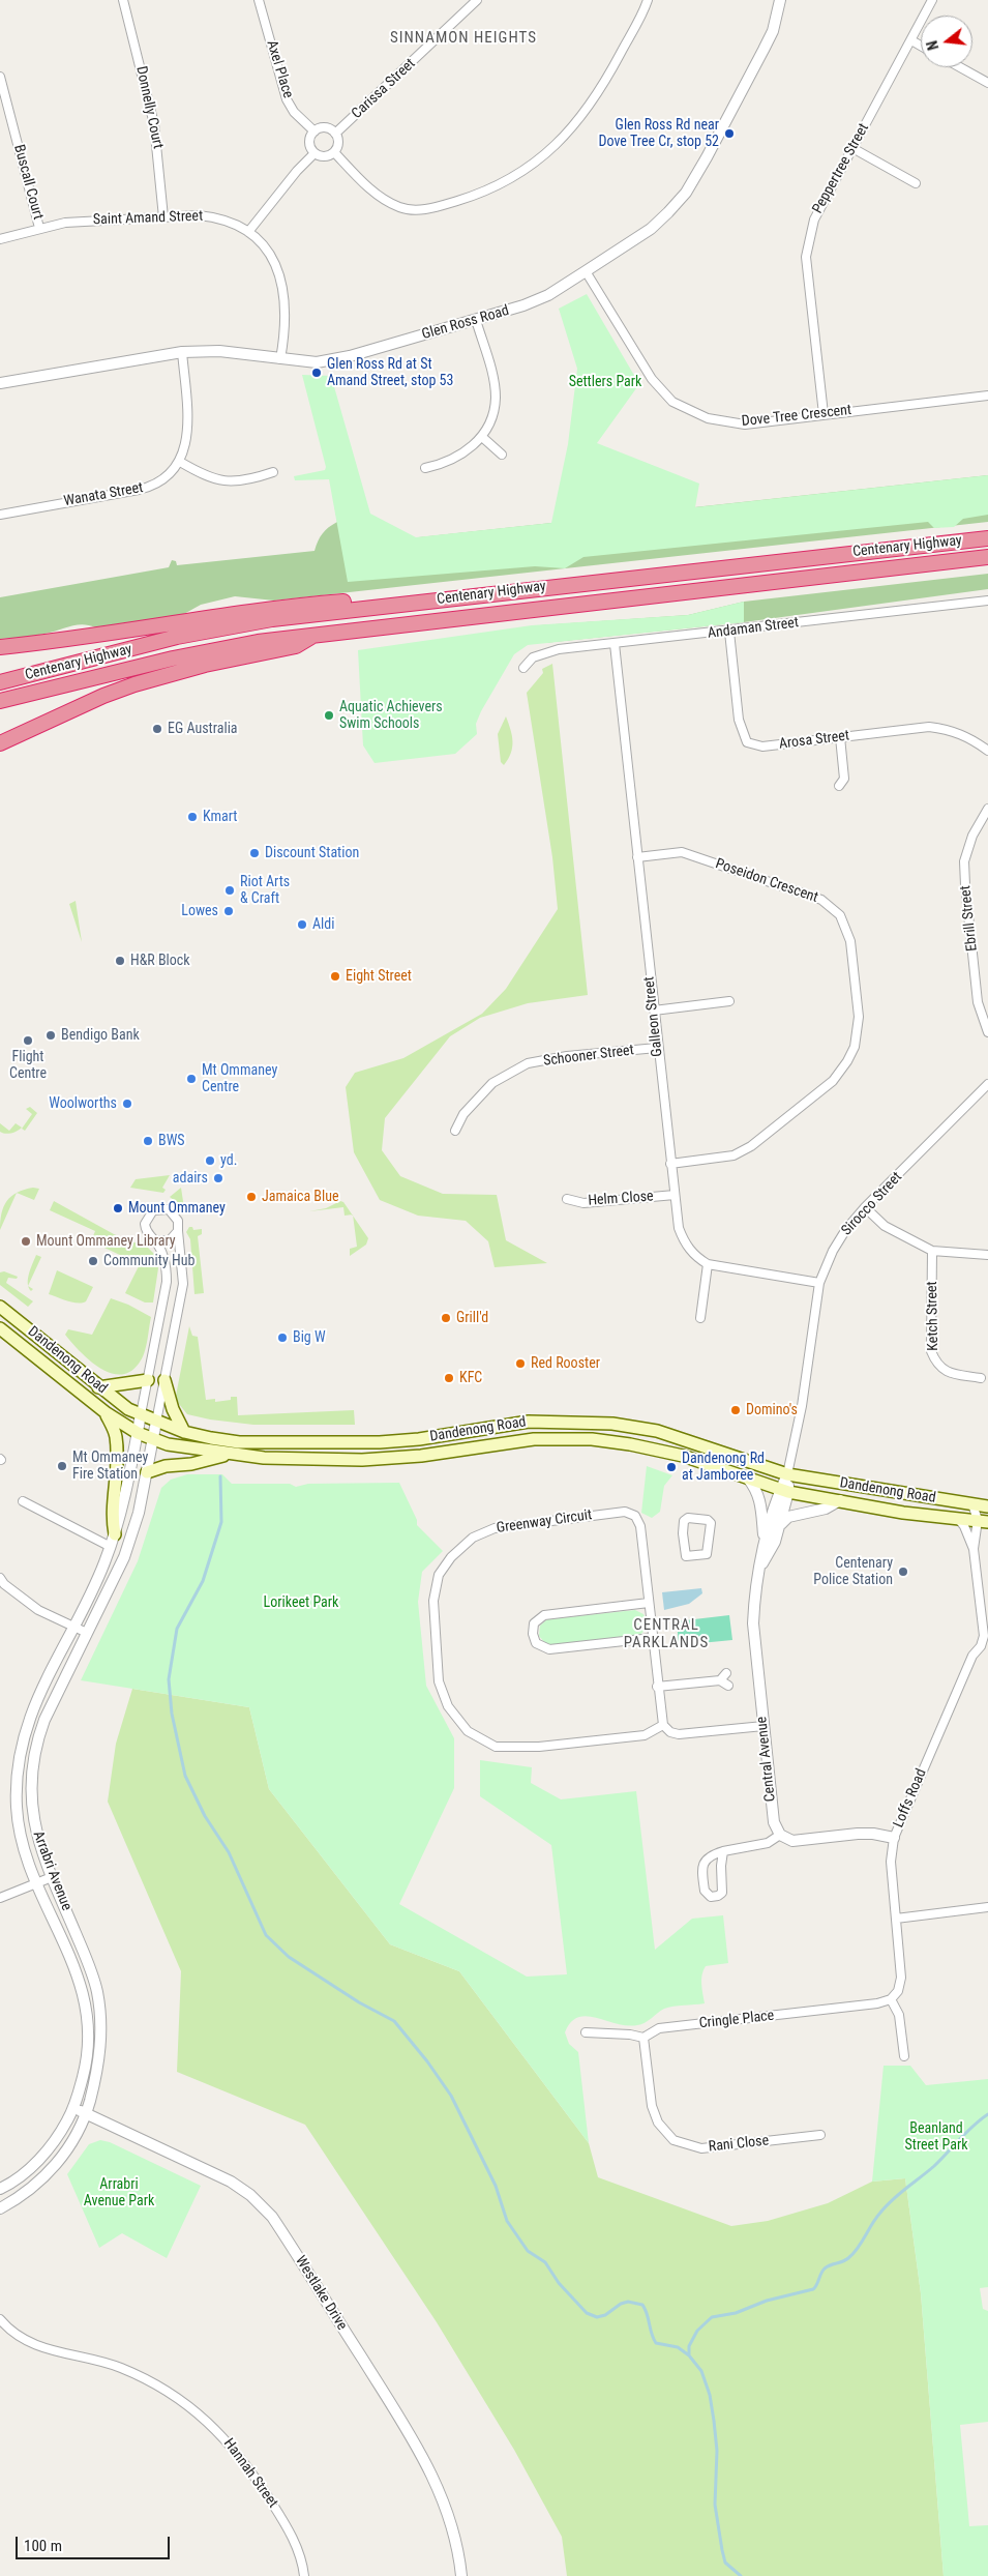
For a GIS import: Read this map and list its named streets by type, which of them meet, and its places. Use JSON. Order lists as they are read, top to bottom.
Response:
{
  "streets": {
    "highway": ["Centenary Highway"],
    "main road": ["Dandenong Road"],
    "street": [
      "Axel Place",
      "Carissa Street",
      "Donnelly Court",
      "Peppertree Street",
      "Buscall Court",
      "Saint Amand Street",
      "Glen Ross Road",
      "Dove Tree Crescent",
      "Wanata Street",
      "Andaman Street",
      "Arosa Street",
      "Poseidon Crescent",
      "Ebrill Street",
      "Galleon Street",
      "Schooner Street",
      "Helm Close",
      "Sirocco Street",
      "Ketch Street",
      "Greenway Circuit",
      "Central Avenue",
      "Loffs Road",
      "Arrabri Avenue",
      "Cringle Place",
      "Rani Close",
      "Westlake Drive",
      "Hannah Street"
    ]
  },
  "crossings": [
    ["Axel Place", "Carissa Street"],
    ["Donnelly Court", "Saint Amand Street"],
    ["Peppertree Street", "Dove Tree Crescent"],
    ["Buscall Court", "Saint Amand Street"],
    ["Saint Amand Street", "Glen Ross Road"],
    ["Glen Ross Road", "Dove Tree Crescent"],
    ["Andaman Street", "Arosa Street"],
    ["Andaman Street", "Galleon Street"],
    ["Poseidon Crescent", "Galleon Street"],
    ["Galleon Street", "Schooner Street"],
    ["Galleon Street", "Helm Close"],
    ["Galleon Street", "Sirocco Street"],
    ["Sirocco Street", "Dandenong Road"],
    ["Sirocco Street", "Central Avenue"],
    ["Dandenong Road", "Central Avenue"],
    ["Dandenong Road", "Loffs Road"],
    ["Dandenong Road", "Arrabri Avenue"],
    ["Loffs Road", "Cringle Place"],
    ["Arrabri Avenue", "Westlake Drive"],
    ["Cringle Place", "Rani Close"]
  ],
  "districts": ["SINNAMON HEIGHTS", "CENTRAL PARKLANDS"],
  "parks": [
    "Settlers Park",
    "Lorikeet Park",
    "Beanland Street Park",
    "Arrabri Avenue Park"
  ],
  "places": [
    "Glen Ross Rd near Dove Tree Cr, stop 52",
    "Glen Ross Rd at St Amand Street, stop 53",
    "Aquatic Achievers Swim Schools",
    "EG Australia",
    "Kmart",
    "Discount Station",
    "Riot Arts & Craft",
    "Lowes",
    "Aldi",
    "H&R Block",
    "Eight Street",
    "Bendigo Bank",
    "Flight Centre",
    "Mt Ommaney Centre",
    "Woolworths",
    "BWS",
    "yd.",
    "adairs",
    "Jamaica Blue",
    "Mount Ommaney",
    "Mount Ommaney Library",
    "Community Hub",
    "Grill'd",
    "Big W",
    "Red Rooster",
    "KFC",
    "Domino's",
    "Mt Ommaney Fire Station",
    "Dandenong Rd at Jamboree",
    "Centenary Police Station"
  ],
  "scale_bar": "100 m",
  "north": "left"
}
